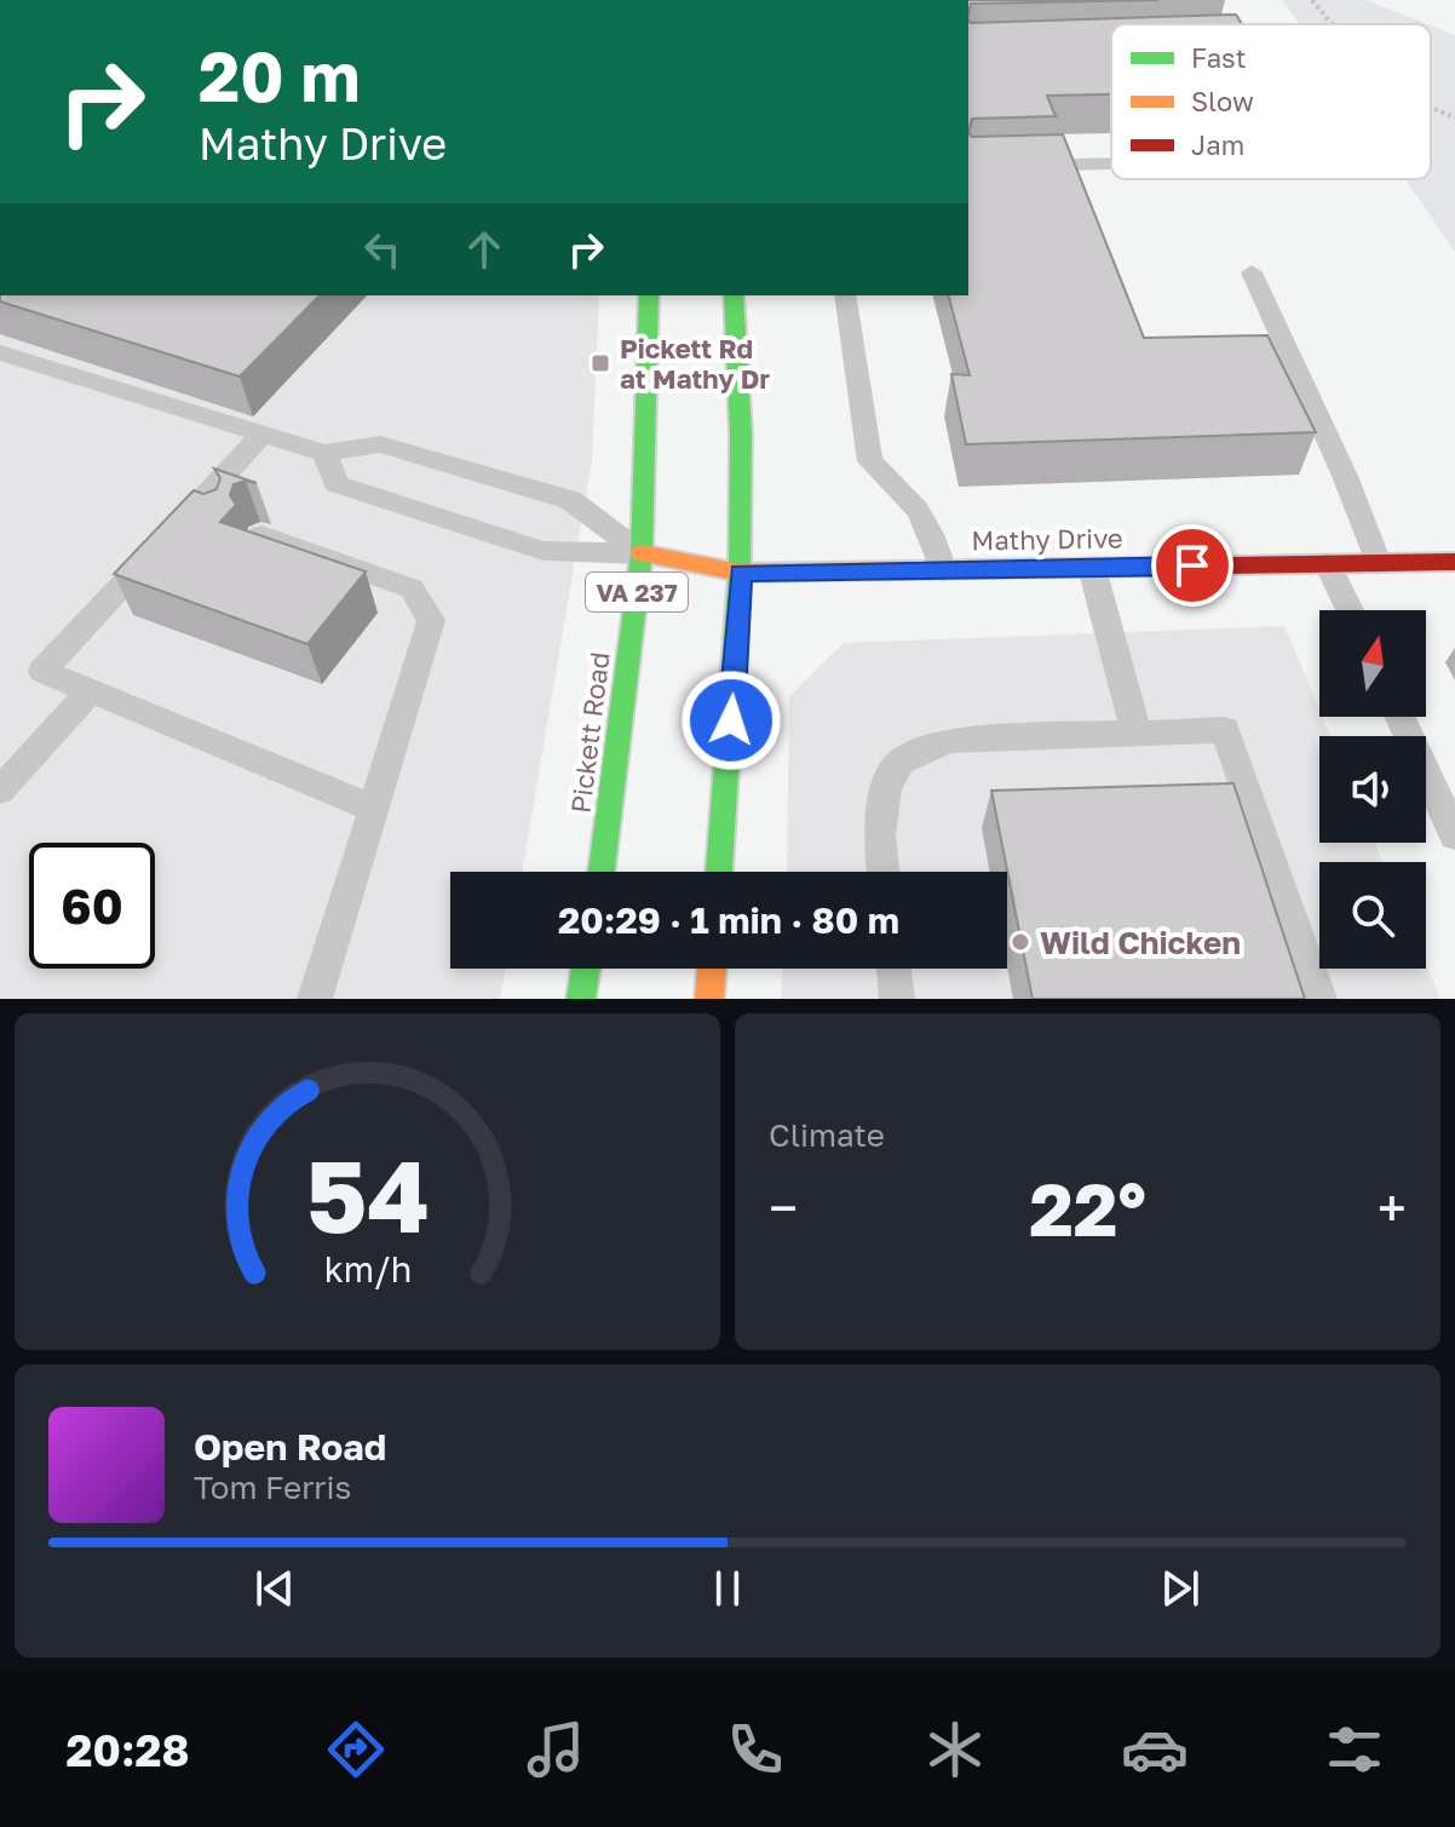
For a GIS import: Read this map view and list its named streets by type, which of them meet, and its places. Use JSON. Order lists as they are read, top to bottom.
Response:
{
  "streets": {
    "main road": ["Mathy Drive", "VA 237", "Pickett Road"]
  },
  "crossings": [
    ["Mathy Drive", "Pickett Road"]
  ],
  "places": {
    "transit": ["Pickett Rd at Mathy Dr"],
    "other": ["Wild Chicken"]
  },
  "legend": ["Fast", "Slow", "Jam"],
  "north": "top",
  "page": {
    "turn": ["20 m", "Mathy Drive"],
    "limit": "60",
    "trip": "20:29 · 1 min · 80 m",
    "tile": "Climate",
    "heat": ["−", "22°", "+"],
    "song": ["Open Road", "Tom Ferris"],
    "tabs": "20:28",
    "gauge": ["54", "km/h"]
  }
}
